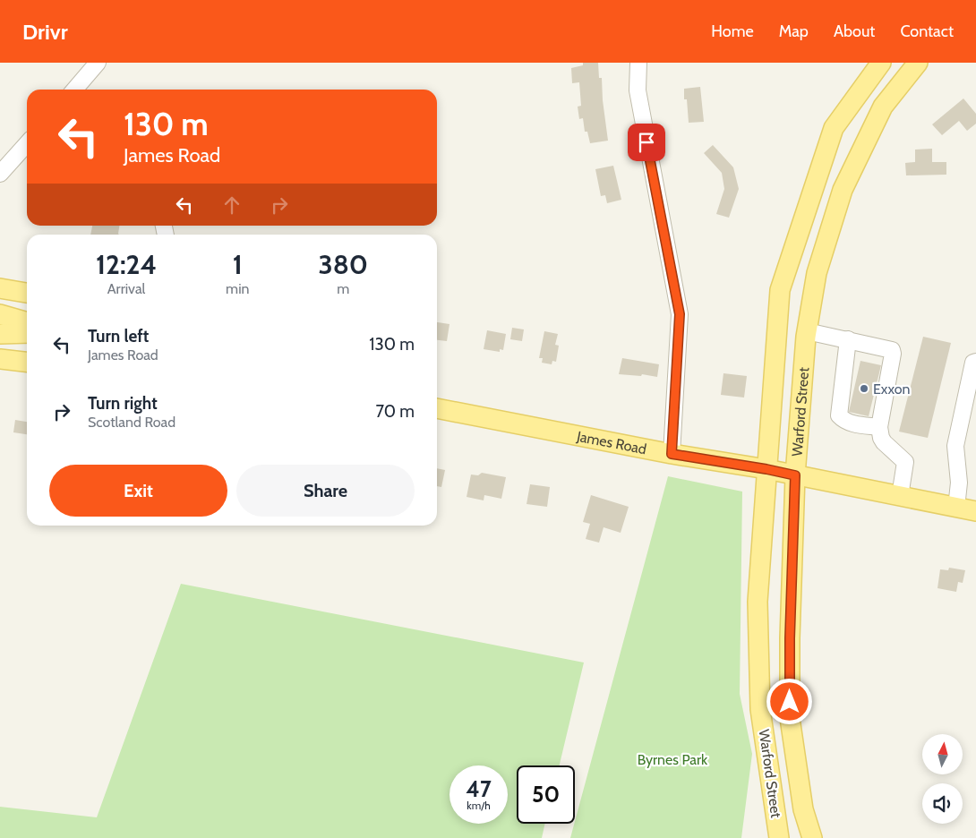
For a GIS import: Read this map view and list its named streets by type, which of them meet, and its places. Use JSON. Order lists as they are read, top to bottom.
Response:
{
  "streets": {
    "main road": ["Warford Street", "James Road"]
  },
  "crossings": [
    ["Warford Street", "James Road"]
  ],
  "parks": ["Byrnes Park"],
  "places": ["Exxon"],
  "north": "top",
  "page": {
    "header": "Drivr",
    "nav": [
      "Home",
      "Map",
      "About",
      "Contact"
    ],
    "turn": ["130 m", "James Road"],
    "eta": [
      "12:24",
      "Arrival",
      "1",
      "min",
      "380",
      "m"
    ],
    "list": [
      {
        "name": "Turn left",
        "note": "James Road",
        "value": "130 m"
      },
      {
        "name": "Turn right",
        "note": "Scotland Road",
        "value": "70 m"
      }
    ],
    "buttons": ["Exit", "Share"],
    "speed": "47 km/h",
    "limit": "50"
  }
}
